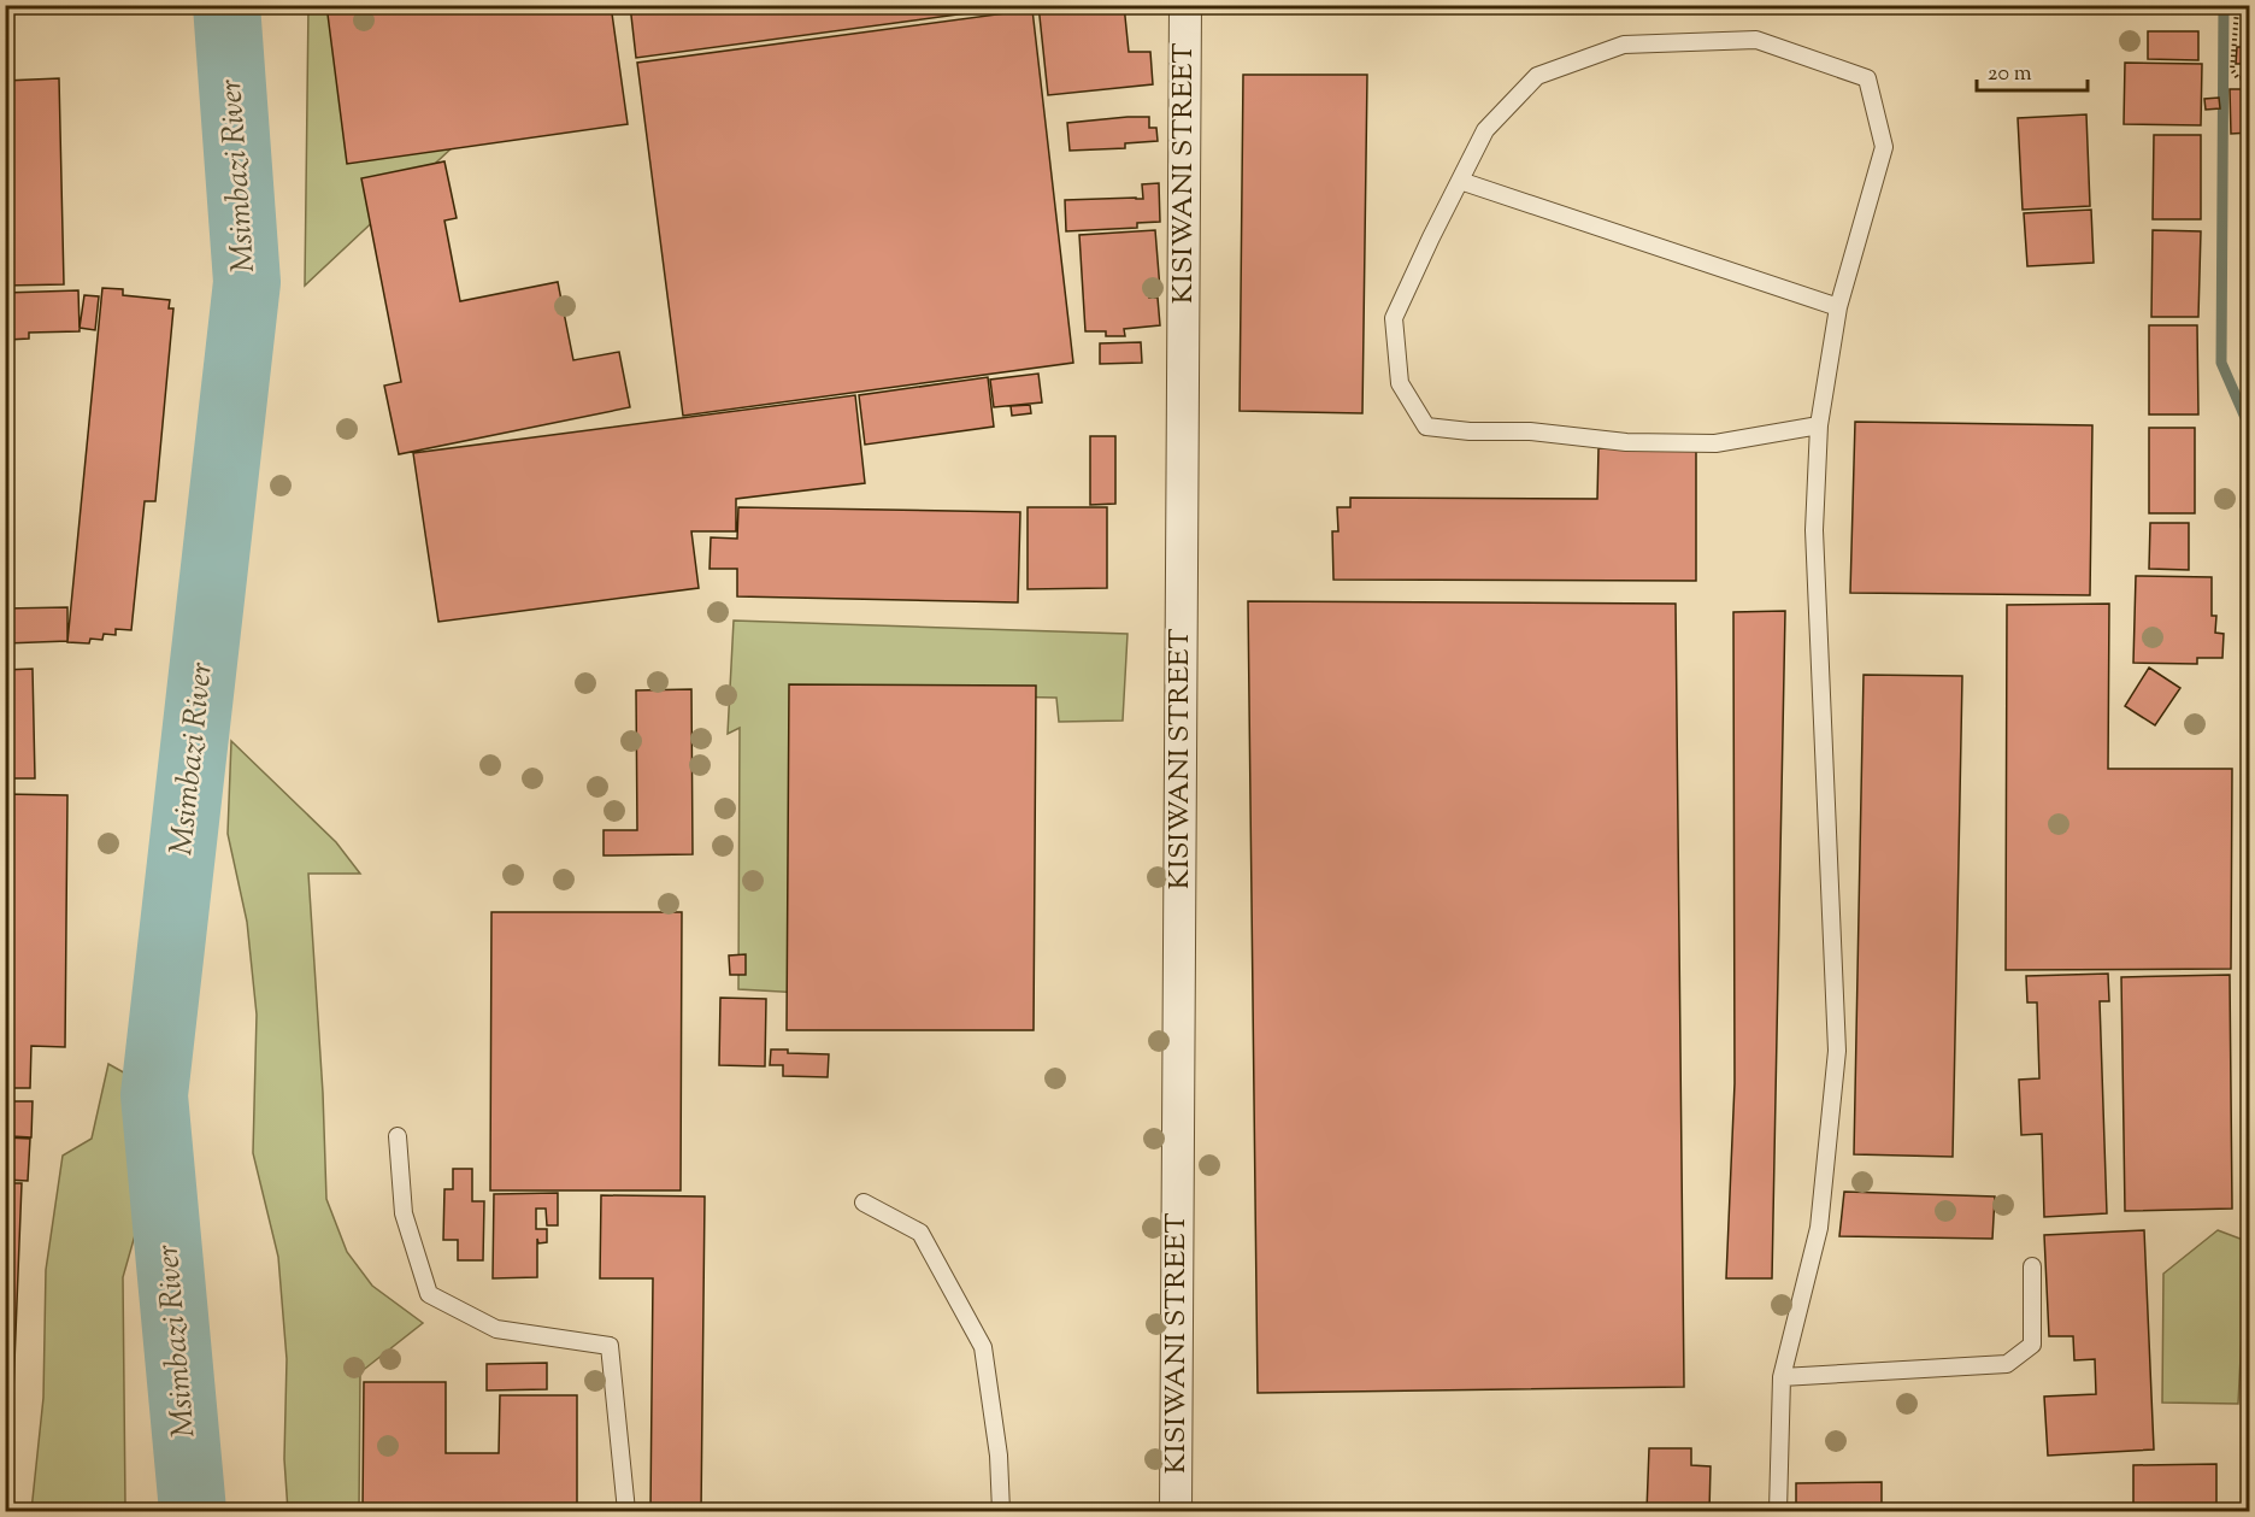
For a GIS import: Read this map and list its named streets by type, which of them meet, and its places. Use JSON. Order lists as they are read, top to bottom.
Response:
{
  "streets": {
    "street": ["KISIWANI STREET"]
  },
  "water": ["Msimbazi River"],
  "scale_bar": "20 m"
}
